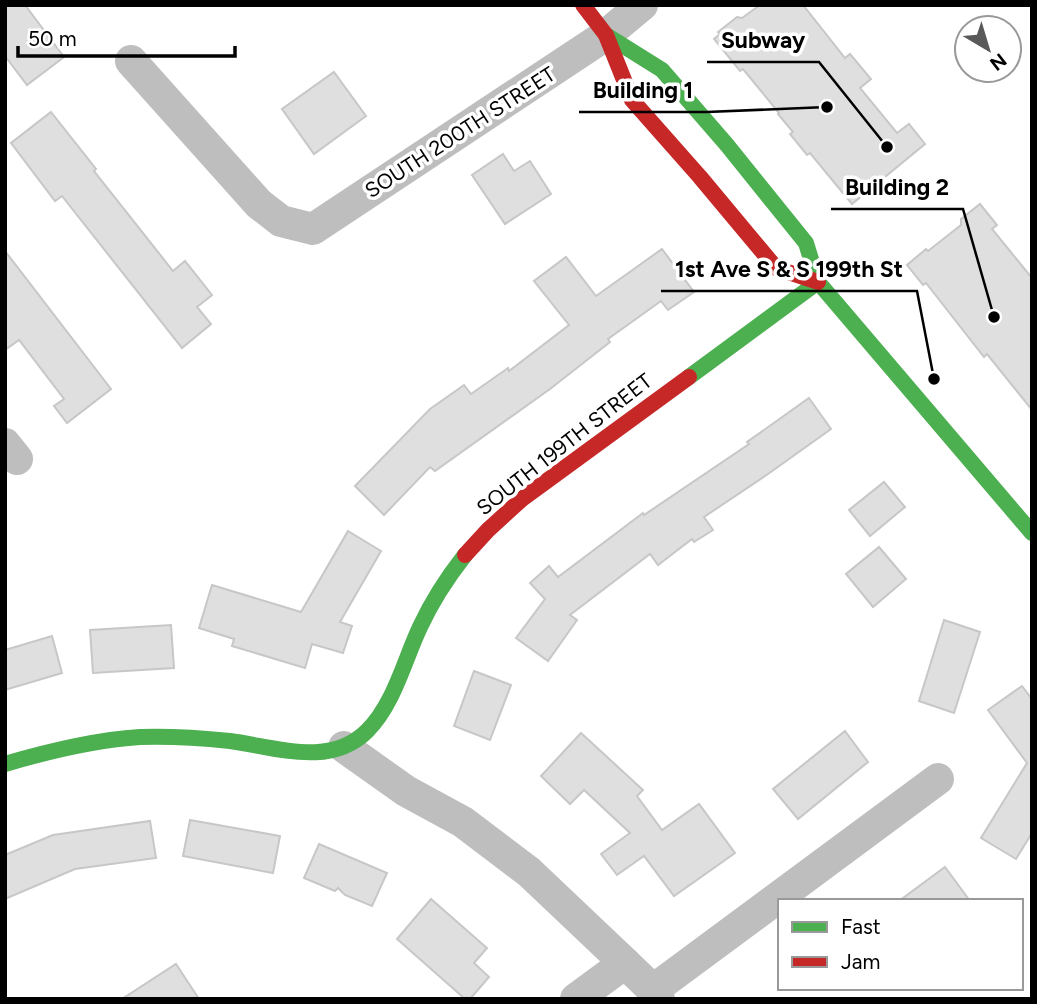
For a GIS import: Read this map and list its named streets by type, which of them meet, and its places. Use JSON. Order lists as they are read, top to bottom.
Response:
{
  "streets": {
    "main road": ["SOUTH 199TH STREET"],
    "street": ["SOUTH 200TH STREET"]
  },
  "places": [
    "Building 1",
    "Subway",
    "Building 2",
    "1st Ave S & S 199th St"
  ],
  "legend": ["Fast", "Jam"],
  "scale_bar": "50 m",
  "north": "bottom right"
}
